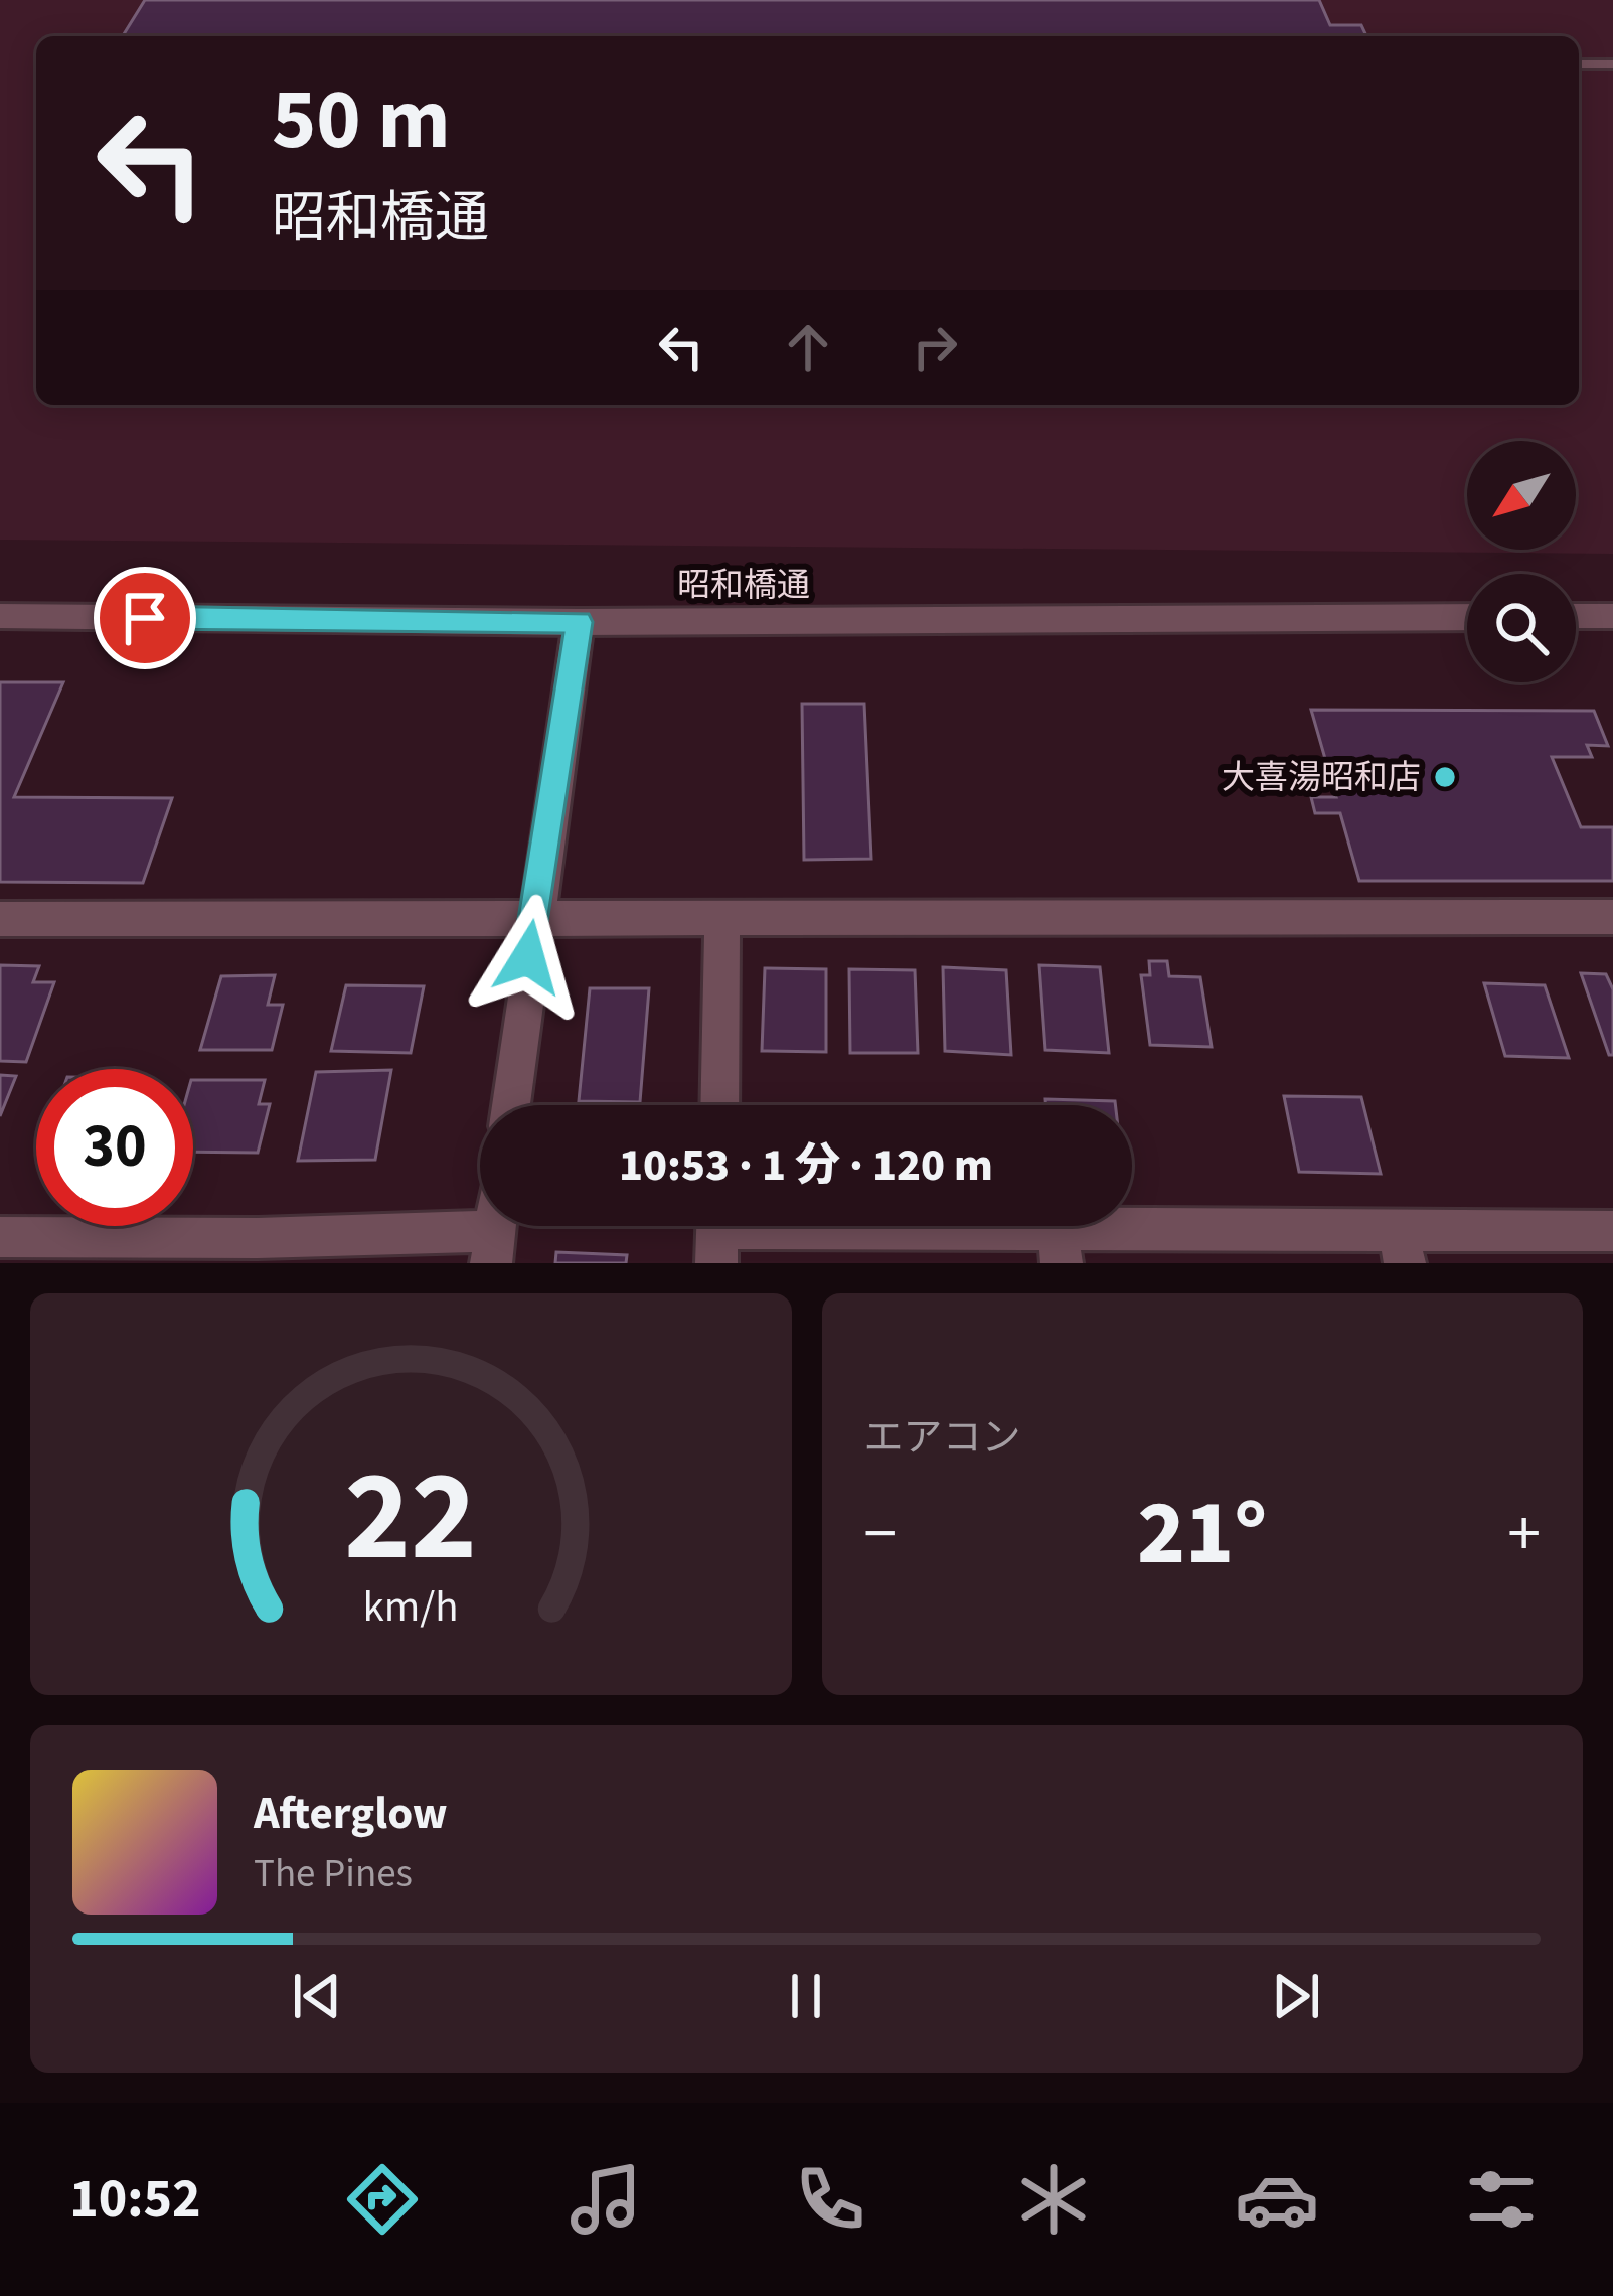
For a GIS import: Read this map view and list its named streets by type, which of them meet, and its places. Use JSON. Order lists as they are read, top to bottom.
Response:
{
  "streets": {
    "street": ["昭和橋通"]
  },
  "places": ["大喜湯昭和店"],
  "north": "bottom left",
  "page": {
    "turn": ["50 m", "昭和橋通"],
    "limit": "30",
    "trip": "10:53 · 1 分 · 120 m",
    "tile": "エアコン",
    "heat": ["−", "21°", "+"],
    "song": ["Afterglow", "The Pines"],
    "tabs": "10:52",
    "gauge": ["22", "km/h"]
  }
}
